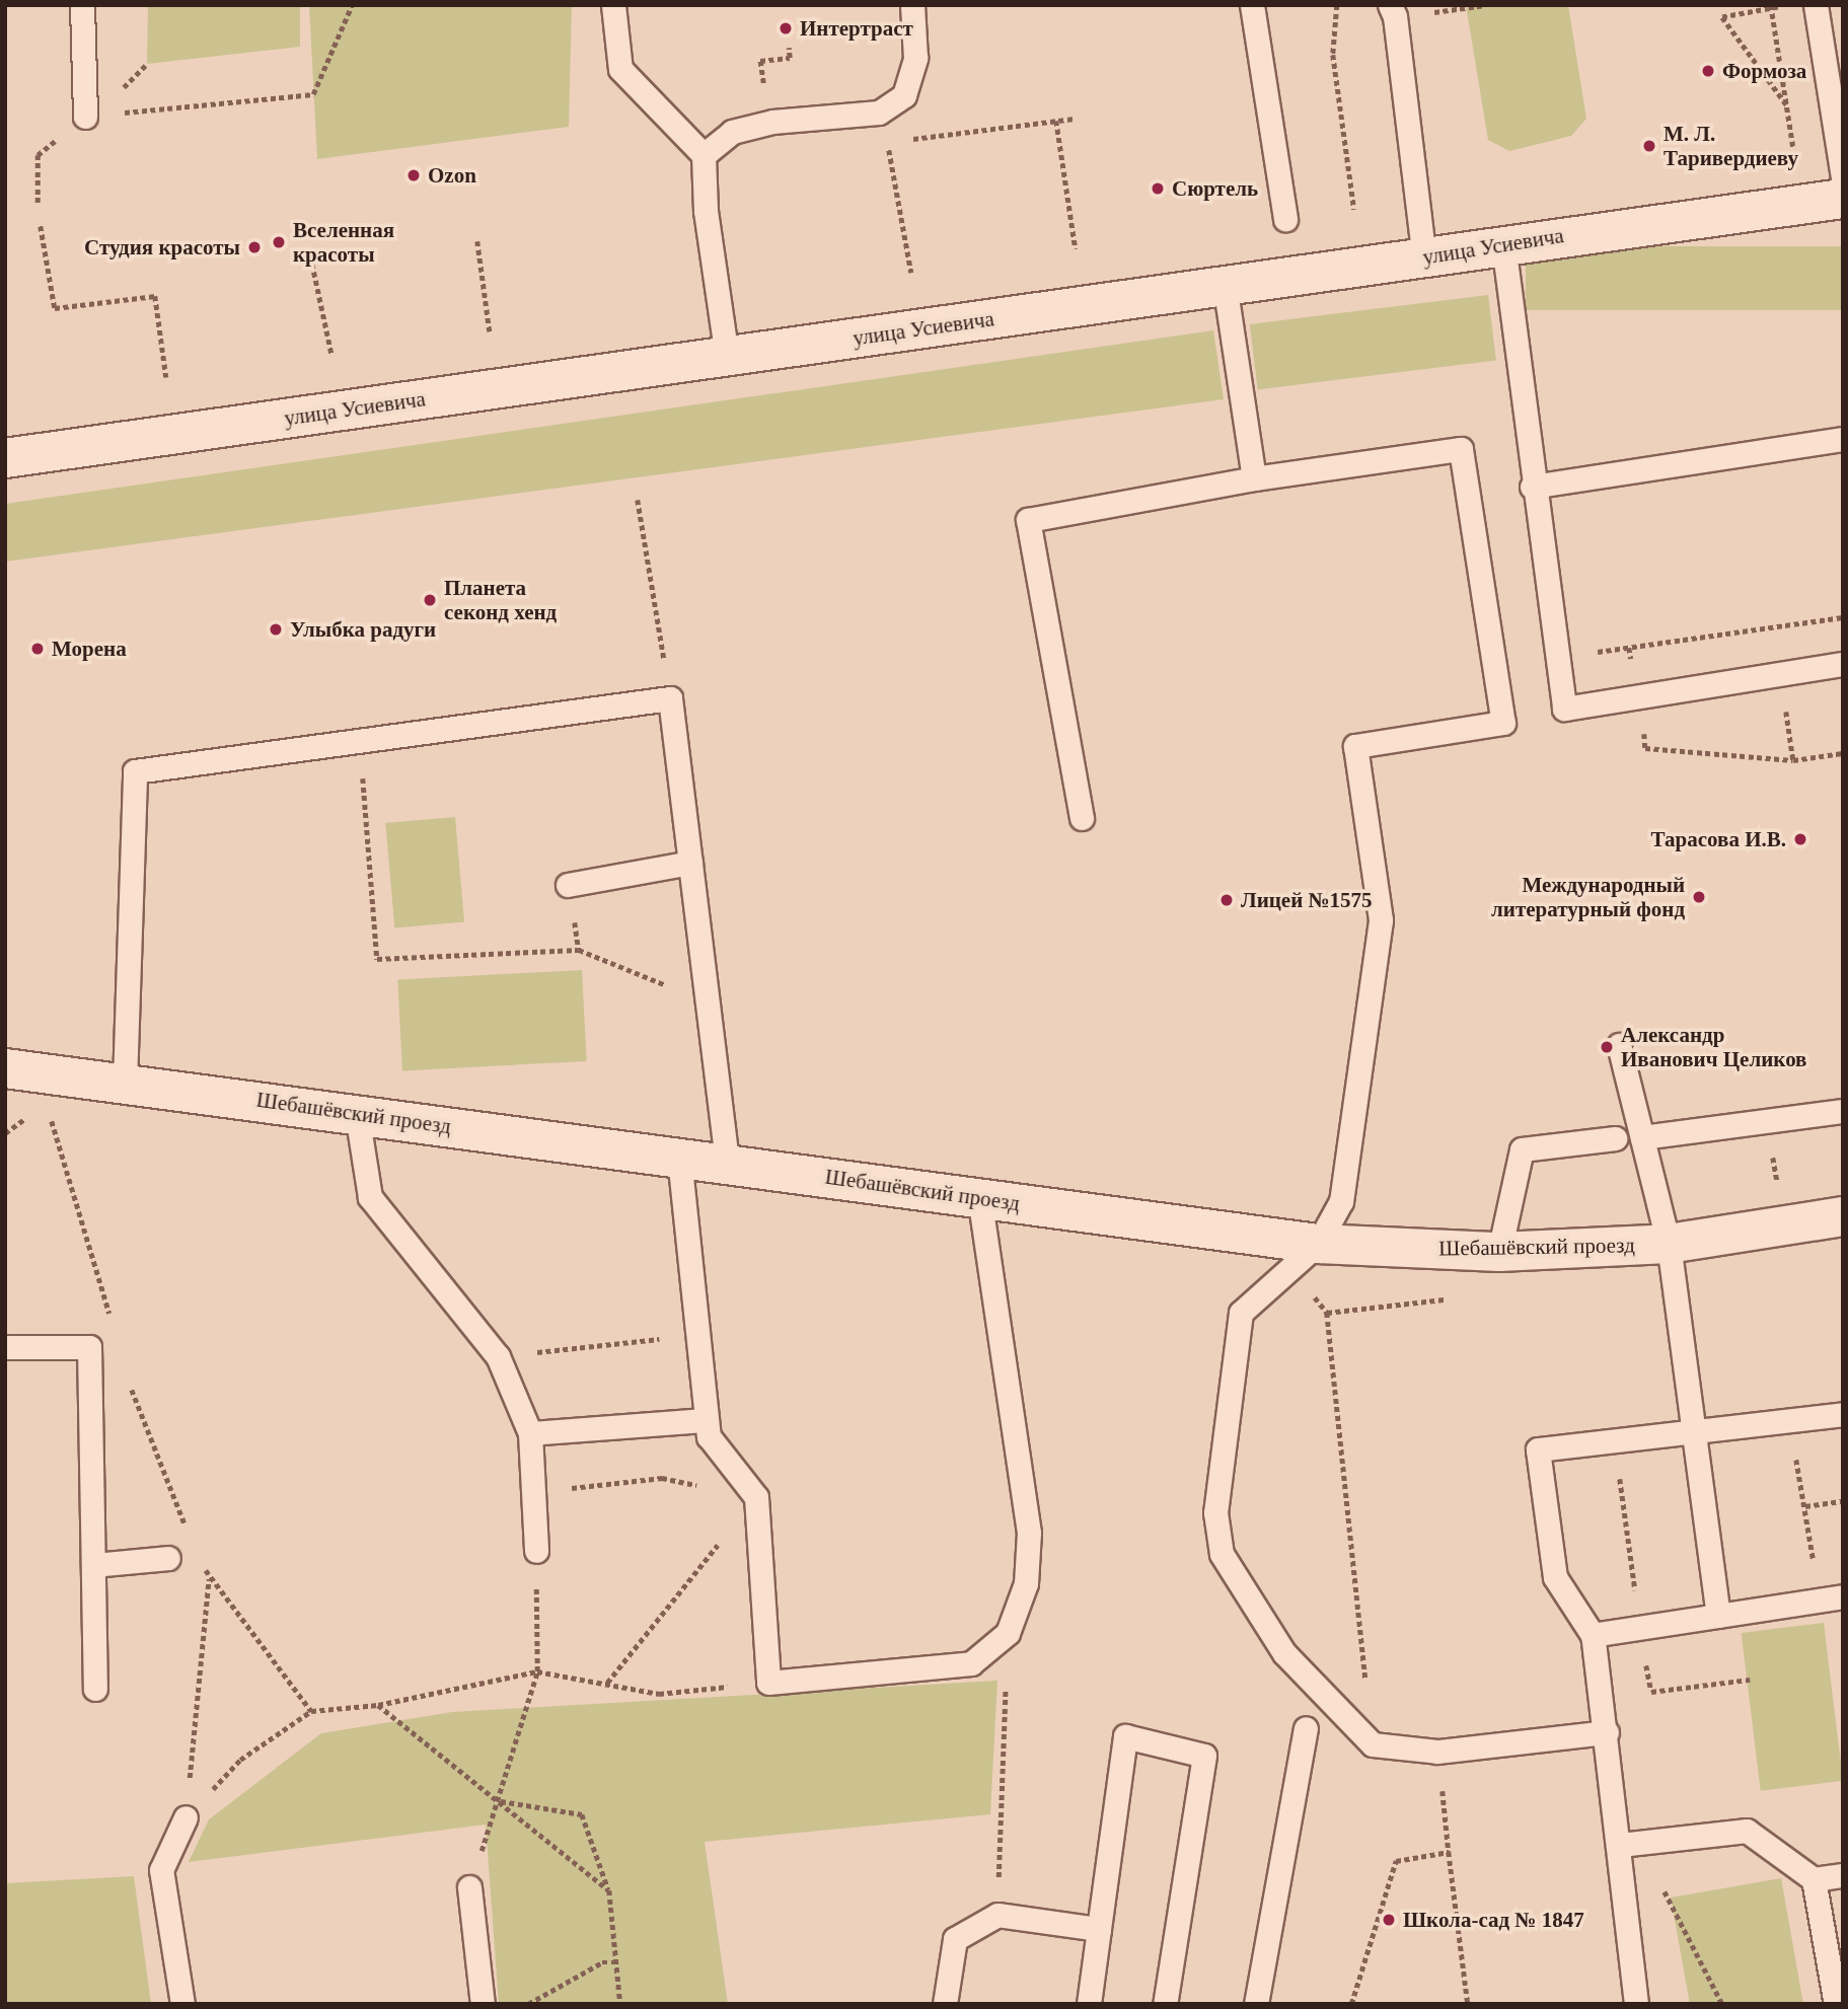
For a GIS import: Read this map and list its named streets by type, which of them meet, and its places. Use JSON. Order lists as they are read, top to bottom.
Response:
{
  "streets": {
    "street": ["улица Усиевича", "Шебашёвский проезд"]
  },
  "places": [
    "Интертраст",
    "Формоза",
    "М. Л. Таривердиеву",
    "Ozon",
    "Сюртель",
    "Вселенная красоты",
    "Студия красоты",
    "Планета секонд хенд",
    "Улыбка радуги",
    "Морена",
    "Тарасова И.В.",
    "Международный литературный фонд",
    "Лицей №1575",
    "Александр Иванович Целиков",
    "Школа-сад № 1847"
  ]
}
